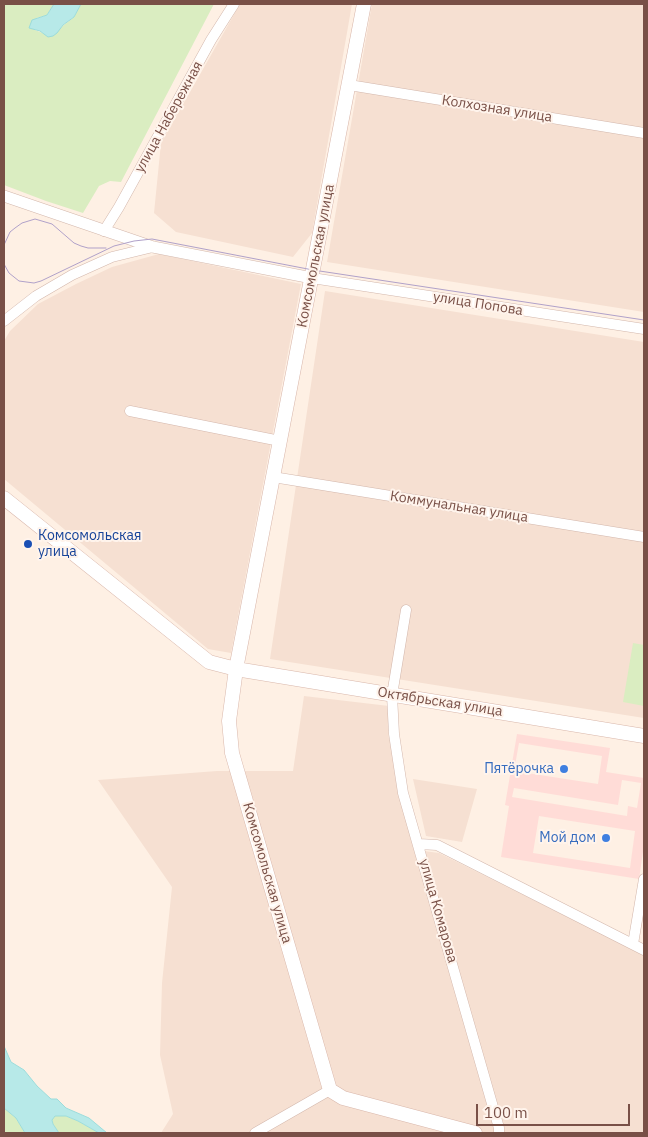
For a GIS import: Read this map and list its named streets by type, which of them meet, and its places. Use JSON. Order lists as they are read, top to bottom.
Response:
{
  "streets": {
    "main road": ["Комсомольская улица", "Октябрьская улица"],
    "street": [
      "Колхозная улица",
      "улица Набережная",
      "улица Попова",
      "Коммунальная улица",
      "улица Комарова"
    ]
  },
  "crossings": [
    ["Колхозная улица", "Комсомольская улица"],
    ["Комсомольская улица", "улица Попова"],
    ["Комсомольская улица", "Коммунальная улица"],
    ["Комсомольская улица", "Октябрьская улица"]
  ],
  "places": ["Комсомольская улица", "Пятёрочка", "Мой дом"],
  "scale_bar": "100 m"
}
